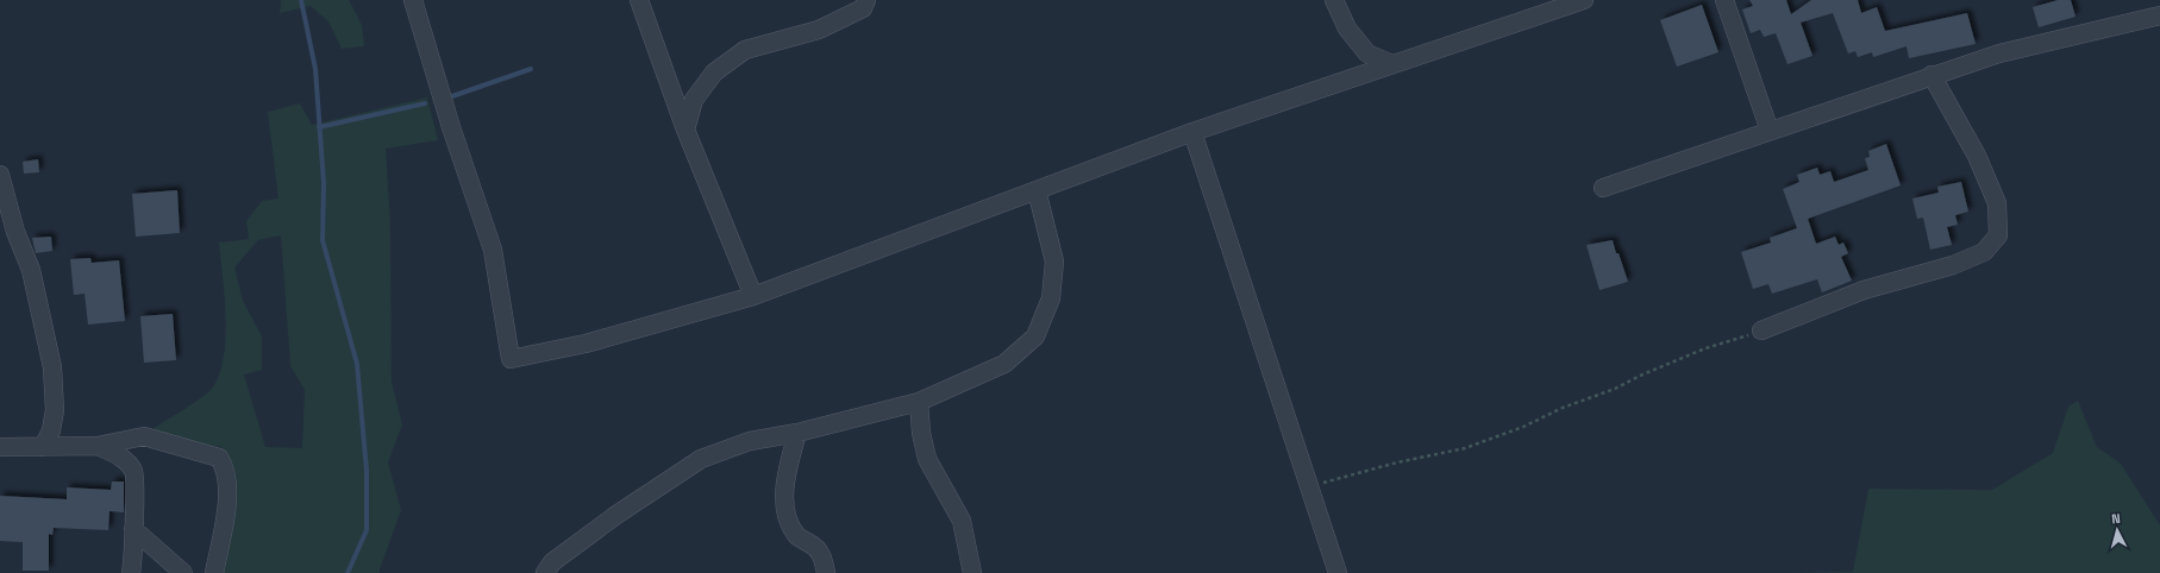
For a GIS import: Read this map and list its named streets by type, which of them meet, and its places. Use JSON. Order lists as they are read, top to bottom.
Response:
{
  "north": "top"
}
